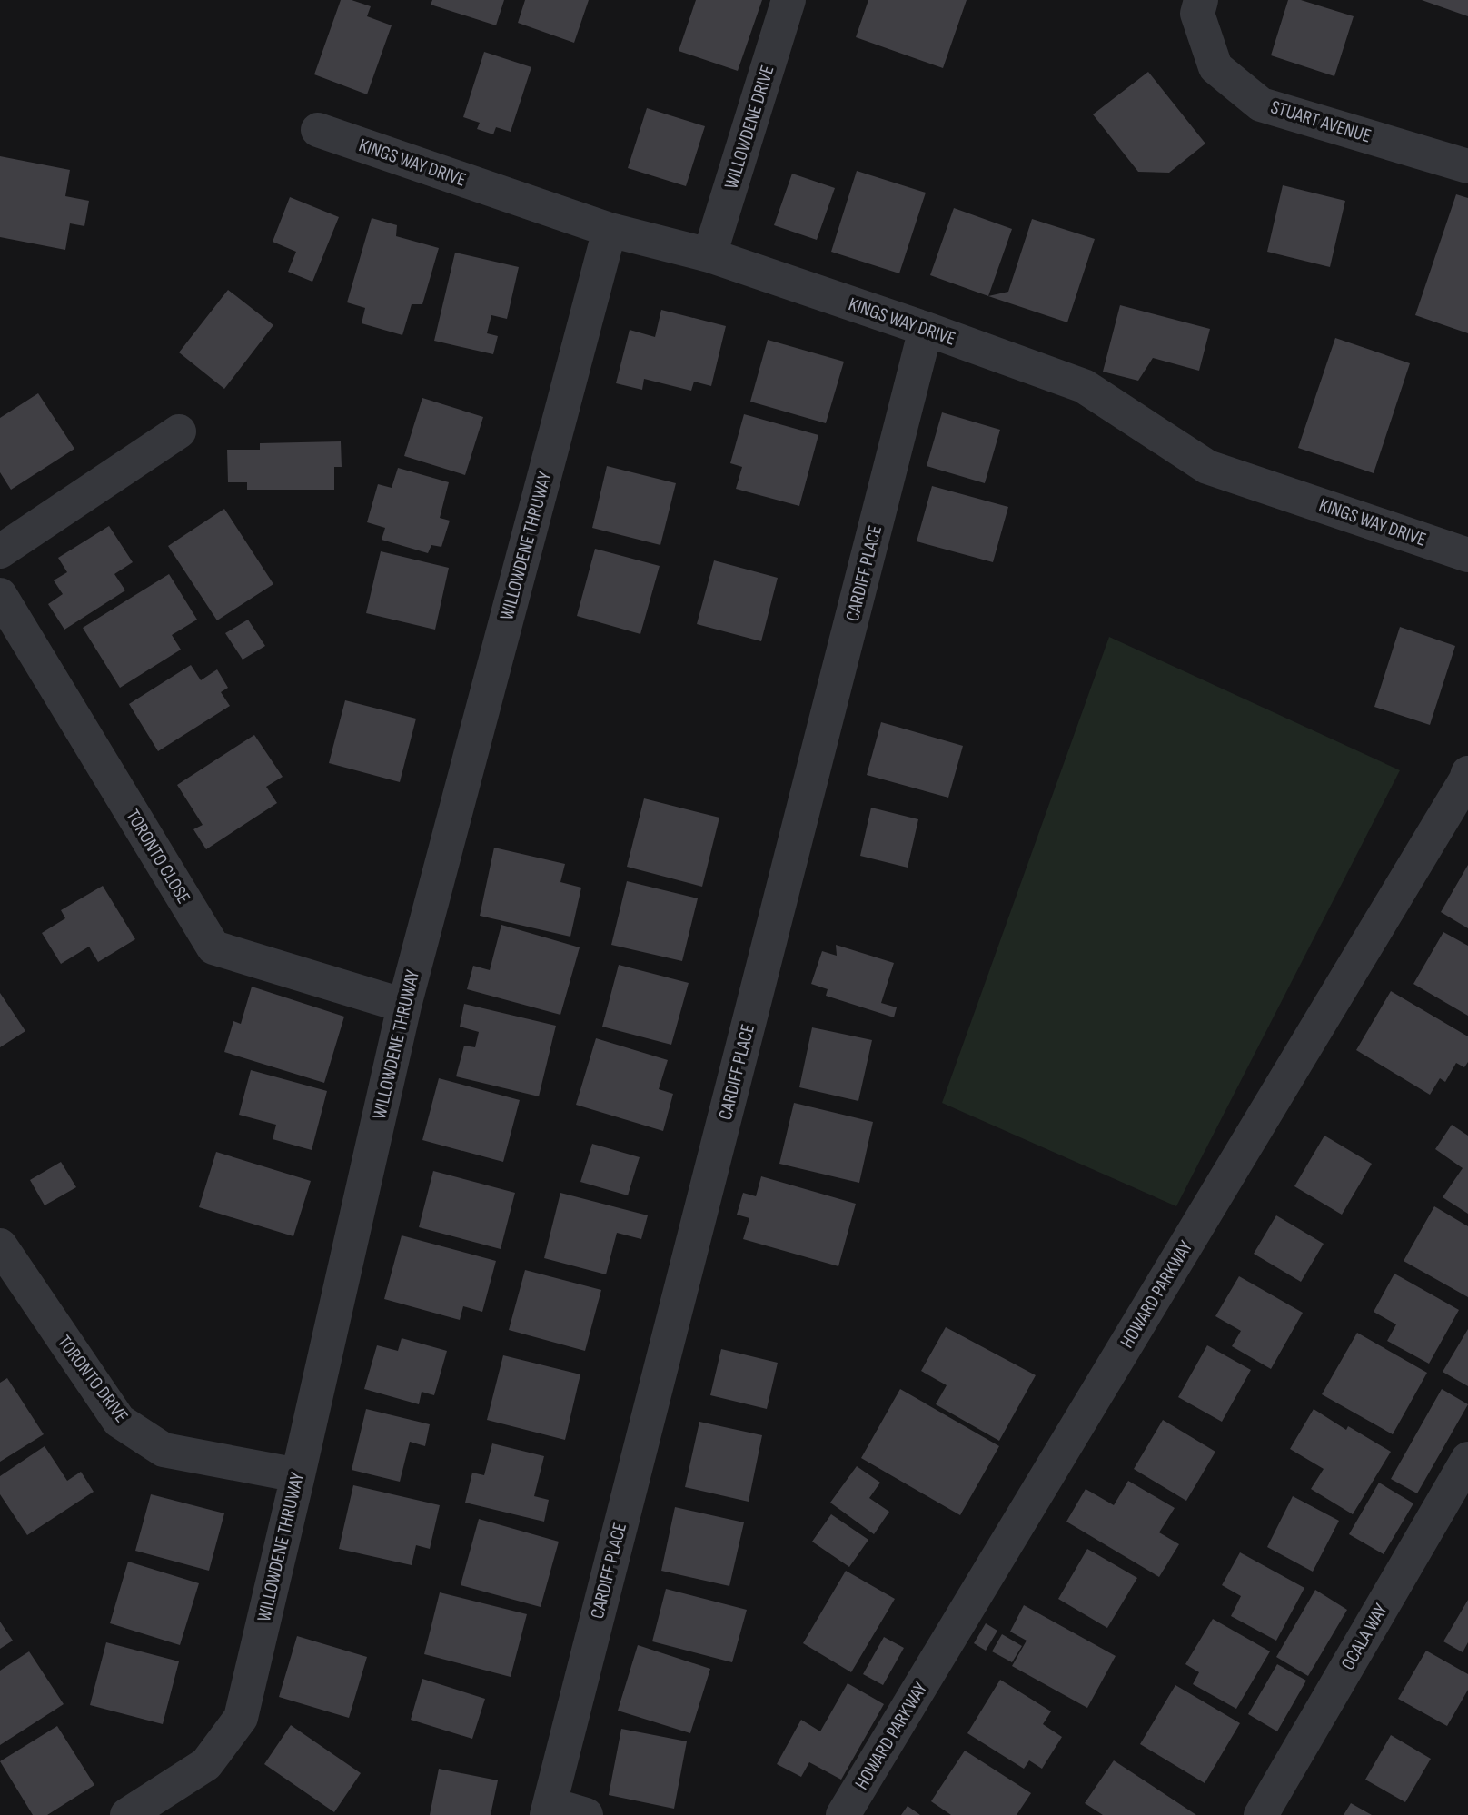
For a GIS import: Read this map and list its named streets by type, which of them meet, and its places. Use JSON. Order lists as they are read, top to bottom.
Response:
{
  "streets": {
    "street": [
      "STUART AVENUE",
      "WILLOWDENE DRIVE",
      "KINGS WAY DRIVE",
      "WILLOWDENE THRUWAY",
      "CARDIFF PLACE",
      "TORONTO CLOSE",
      "HOWARD PARKWAY",
      "TORONTO DRIVE",
      "OCALA WAY"
    ]
  },
  "crossings": [
    ["WILLOWDENE DRIVE", "KINGS WAY DRIVE"],
    ["KINGS WAY DRIVE", "WILLOWDENE THRUWAY"],
    ["KINGS WAY DRIVE", "CARDIFF PLACE"],
    ["WILLOWDENE THRUWAY", "TORONTO CLOSE"],
    ["WILLOWDENE THRUWAY", "TORONTO DRIVE"]
  ]
}
